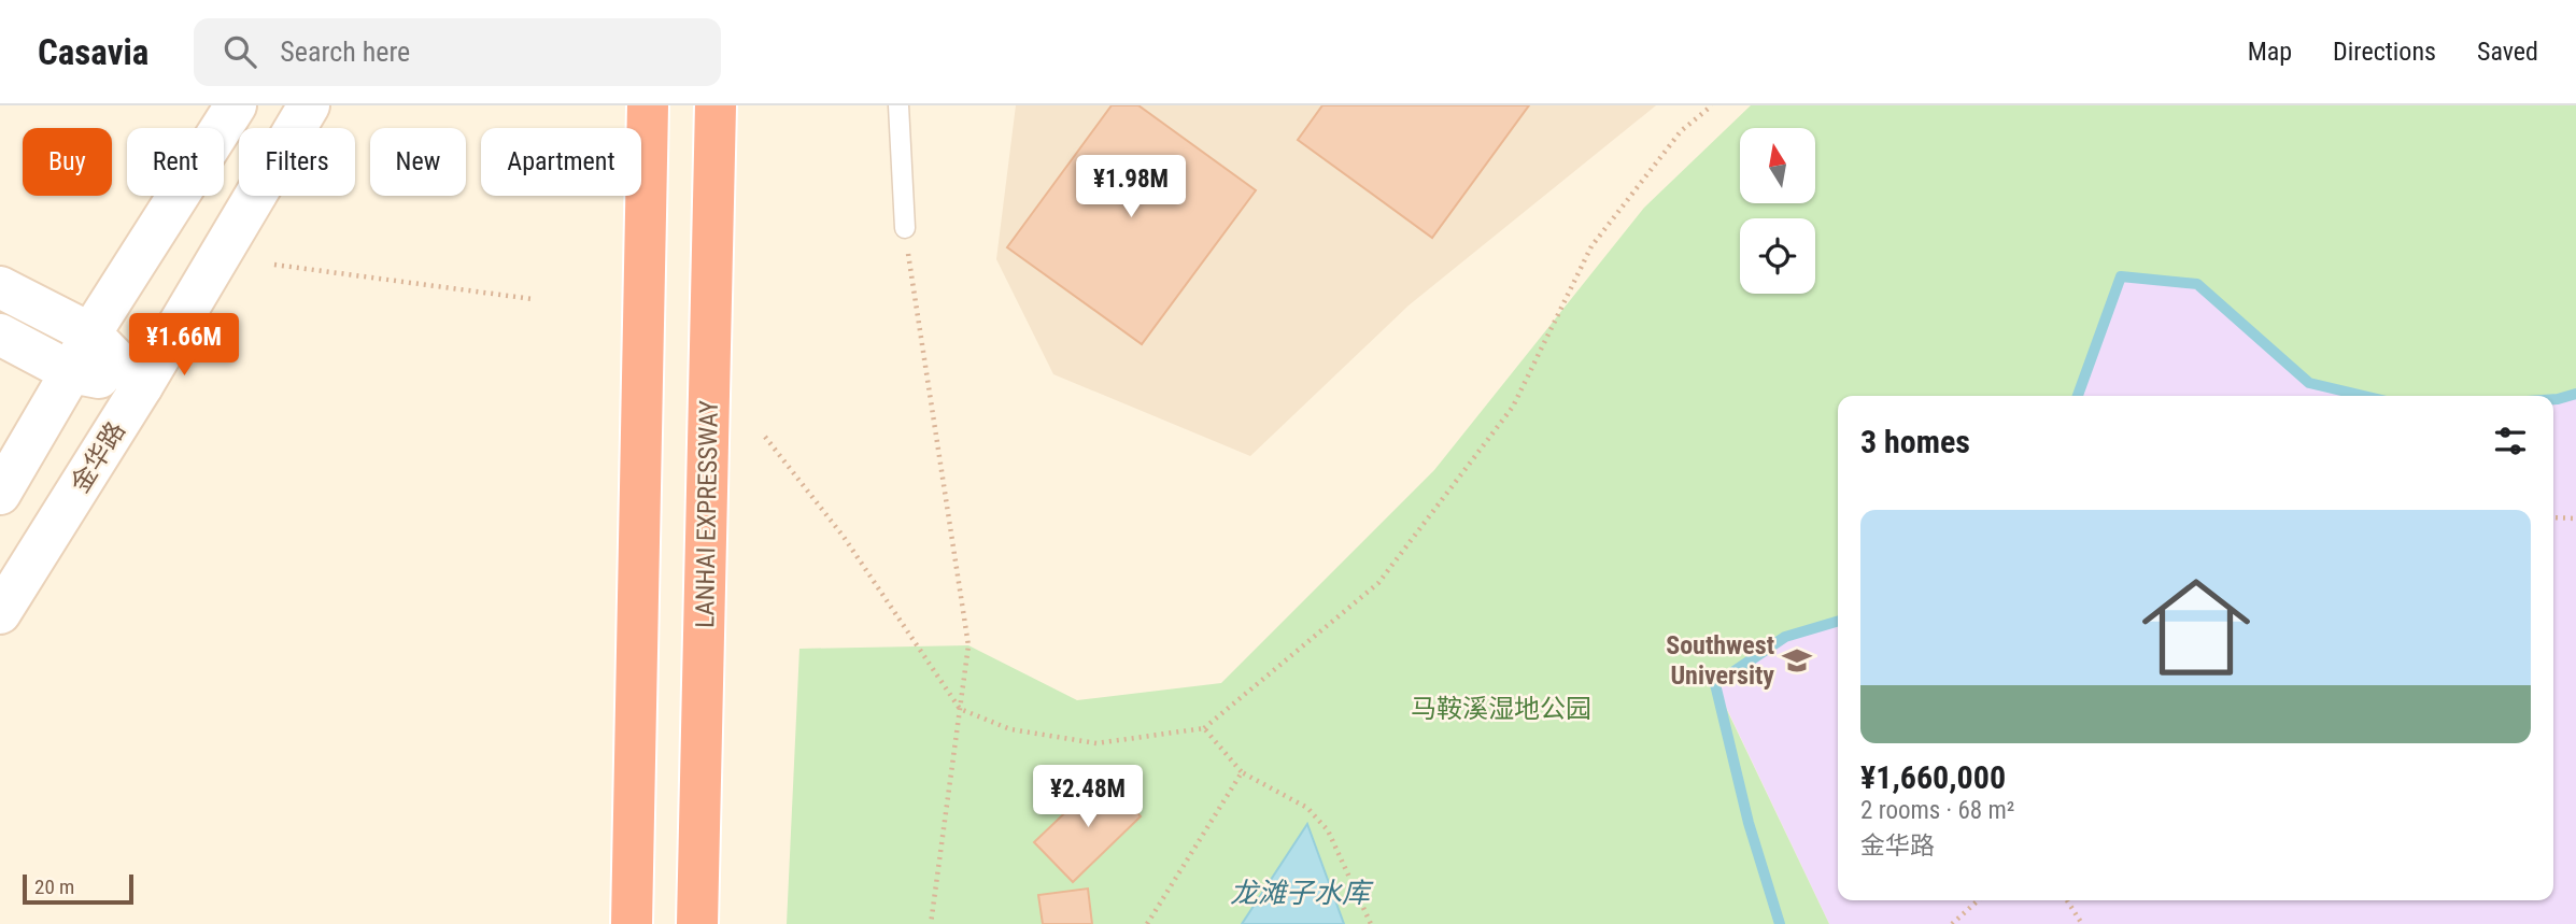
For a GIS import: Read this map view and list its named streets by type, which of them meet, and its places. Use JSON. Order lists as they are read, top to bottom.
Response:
{
  "streets": {
    "highway": ["LANHAI EXPRESSWAY"],
    "main road": ["金华路"]
  },
  "water": ["龙滩子水库"],
  "parks": ["马鞍溪湿地公园"],
  "places": {
    "school or university": ["Southwest University"]
  },
  "scale_bar": "20 m",
  "north": "top",
  "page": {
    "header": "Casavia",
    "search": "Search here",
    "nav": ["Map", "Directions", "Saved"],
    "chip": [
      "Buy",
      "Rent",
      "Filters",
      "New",
      "Apartment"
    ],
    "price": ["¥1.98M", "¥1.66M", "¥2.48M"],
    "heading": "3 homes",
    "list": [
      {
        "name": "¥1,660,000",
        "note": "2 rooms · 68 m² · 金华路"
      }
    ],
    "scale": "20 m"
  }
}
